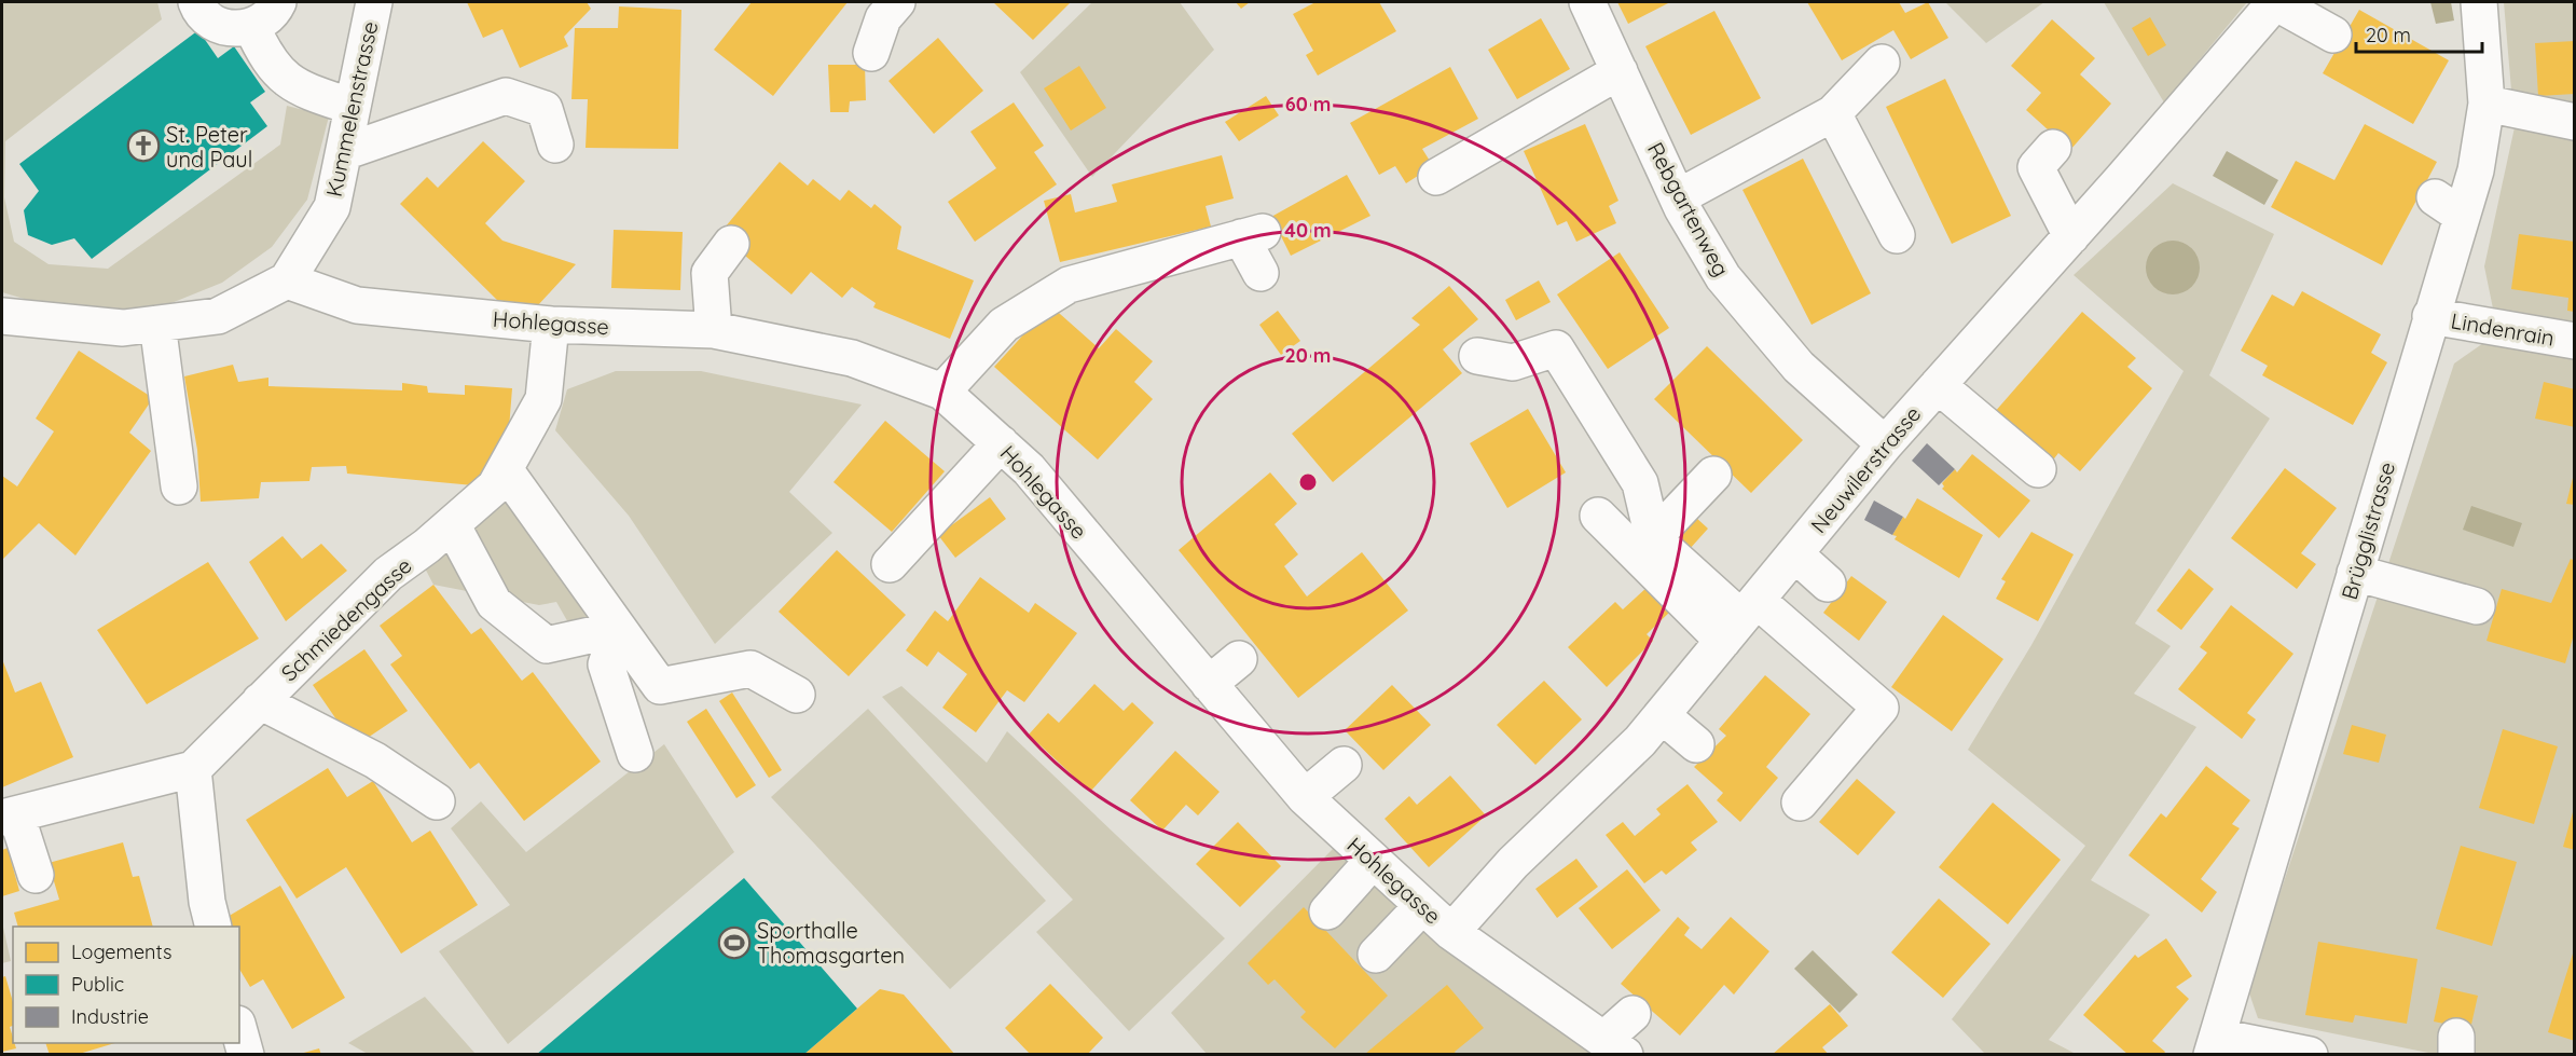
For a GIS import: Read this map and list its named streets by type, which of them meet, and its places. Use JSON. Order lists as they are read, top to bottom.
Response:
{
  "streets": {
    "street": [
      "Kummelenstrasse",
      "Rebgartenweg",
      "Hohlegasse",
      "Lindenrain",
      "Neuwilerstrasse",
      "Brügglistrasse",
      "Schmiedengasse"
    ]
  },
  "crossings": [
    ["Kummelenstrasse", "Hohlegasse"],
    ["Rebgartenweg", "Neuwilerstrasse"],
    ["Hohlegasse", "Neuwilerstrasse"],
    ["Hohlegasse", "Schmiedengasse"],
    ["Lindenrain", "Brügglistrasse"]
  ],
  "places": {
    "church": ["St. Peter und Paul"],
    "sports": ["Sporthalle Thomasgarten"]
  },
  "legend": ["Logements", "Public", "Industrie"],
  "scale_bar": "20 m",
  "rings": ["60 m", "40 m", "20 m"]
}
